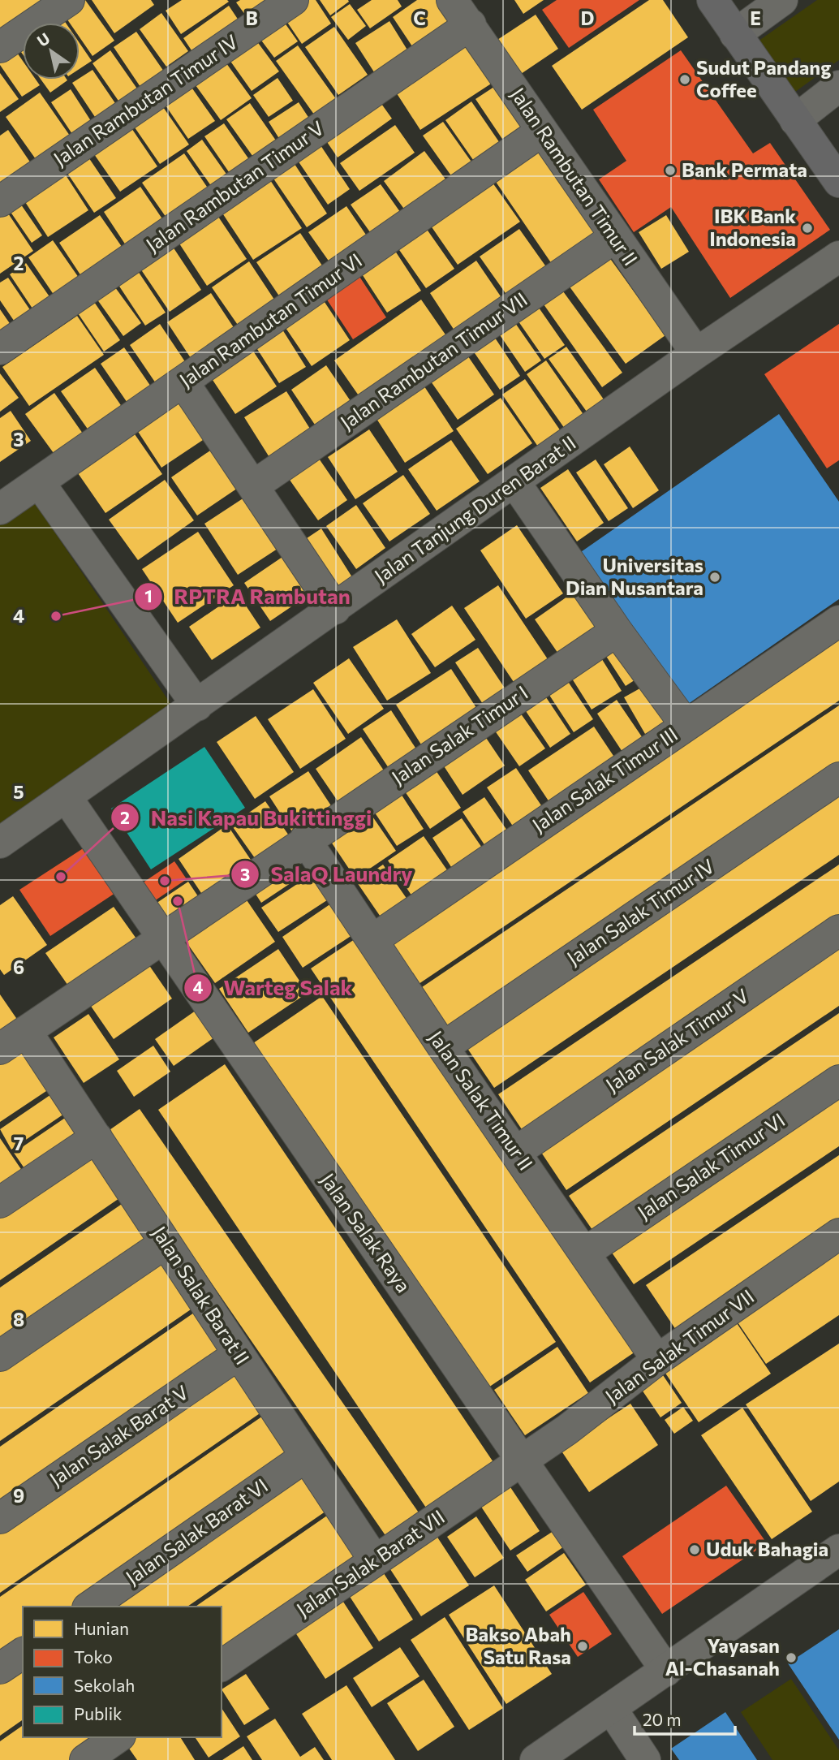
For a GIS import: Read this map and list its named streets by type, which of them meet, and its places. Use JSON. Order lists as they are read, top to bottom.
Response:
{
  "streets": {
    "street": [
      "Jalan Rambutan Timur IV",
      "Jalan Rambutan Timur II",
      "Jalan Rambutan Timur V",
      "Jalan Rambutan Timur VI",
      "Jalan Rambutan Timur VII",
      "Jalan Tanjung Duren Barat II",
      "Jalan Salak Timur I",
      "Jalan Salak Timur III",
      "Jalan Salak Timur IV",
      "Jalan Salak Timur V",
      "Jalan Salak Timur II",
      "Jalan Salak Timur VI",
      "Jalan Salak Raya",
      "Jalan Salak Barat II",
      "Jalan Salak Timur VII",
      "Jalan Salak Barat V",
      "Jalan Salak Barat VI",
      "Jalan Salak Barat VII"
    ]
  },
  "crossings": [
    ["Jalan Rambutan Timur II", "Jalan Rambutan Timur V"],
    ["Jalan Rambutan Timur II", "Jalan Rambutan Timur VI"],
    ["Jalan Rambutan Timur II", "Jalan Rambutan Timur VII"],
    ["Jalan Rambutan Timur II", "Jalan Tanjung Duren Barat II"],
    ["Jalan Tanjung Duren Barat II", "Jalan Salak Raya"],
    ["Jalan Salak Timur I", "Jalan Salak Timur II"],
    ["Jalan Salak Timur I", "Jalan Salak Raya"],
    ["Jalan Salak Timur I", "Jalan Salak Barat II"],
    ["Jalan Salak Timur III", "Jalan Salak Timur II"],
    ["Jalan Salak Timur IV", "Jalan Salak Timur II"],
    ["Jalan Salak Timur V", "Jalan Salak Timur II"],
    ["Jalan Salak Timur II", "Jalan Salak Timur VI"],
    ["Jalan Salak Timur II", "Jalan Salak Timur VII"],
    ["Jalan Salak Raya", "Jalan Salak Timur VII"],
    ["Jalan Salak Raya", "Jalan Salak Barat VII"],
    ["Jalan Salak Barat II", "Jalan Salak Barat V"],
    ["Jalan Salak Barat II", "Jalan Salak Barat VI"],
    ["Jalan Salak Barat II", "Jalan Salak Barat VII"],
    ["Jalan Salak Timur VII", "Jalan Salak Barat VII"]
  ],
  "places": [
    "Sudut Pandang Coffee",
    "Bank Permata",
    "IBK Bank Indonesia",
    "Universitas Dian Nusantara",
    "RPTRA Rambutan",
    "Nasi Kapau Bukittinggi",
    "SalaQ Laundry",
    "Warteg Salak",
    "Uduk Bahagia",
    "Bakso Abah Satu Rasa",
    "Yayasan Al-Chasanah"
  ],
  "legend": [
    "Hunian",
    "Toko",
    "Sekolah",
    "Publik"
  ],
  "scale_bar": "20 m",
  "north": "top left",
  "grid": {
    "columns": [
      "B",
      "C",
      "D",
      "E"
    ],
    "rows": [
      "2",
      "3",
      "4",
      "5",
      "6",
      "7",
      "8",
      "9"
    ]
  }
}
